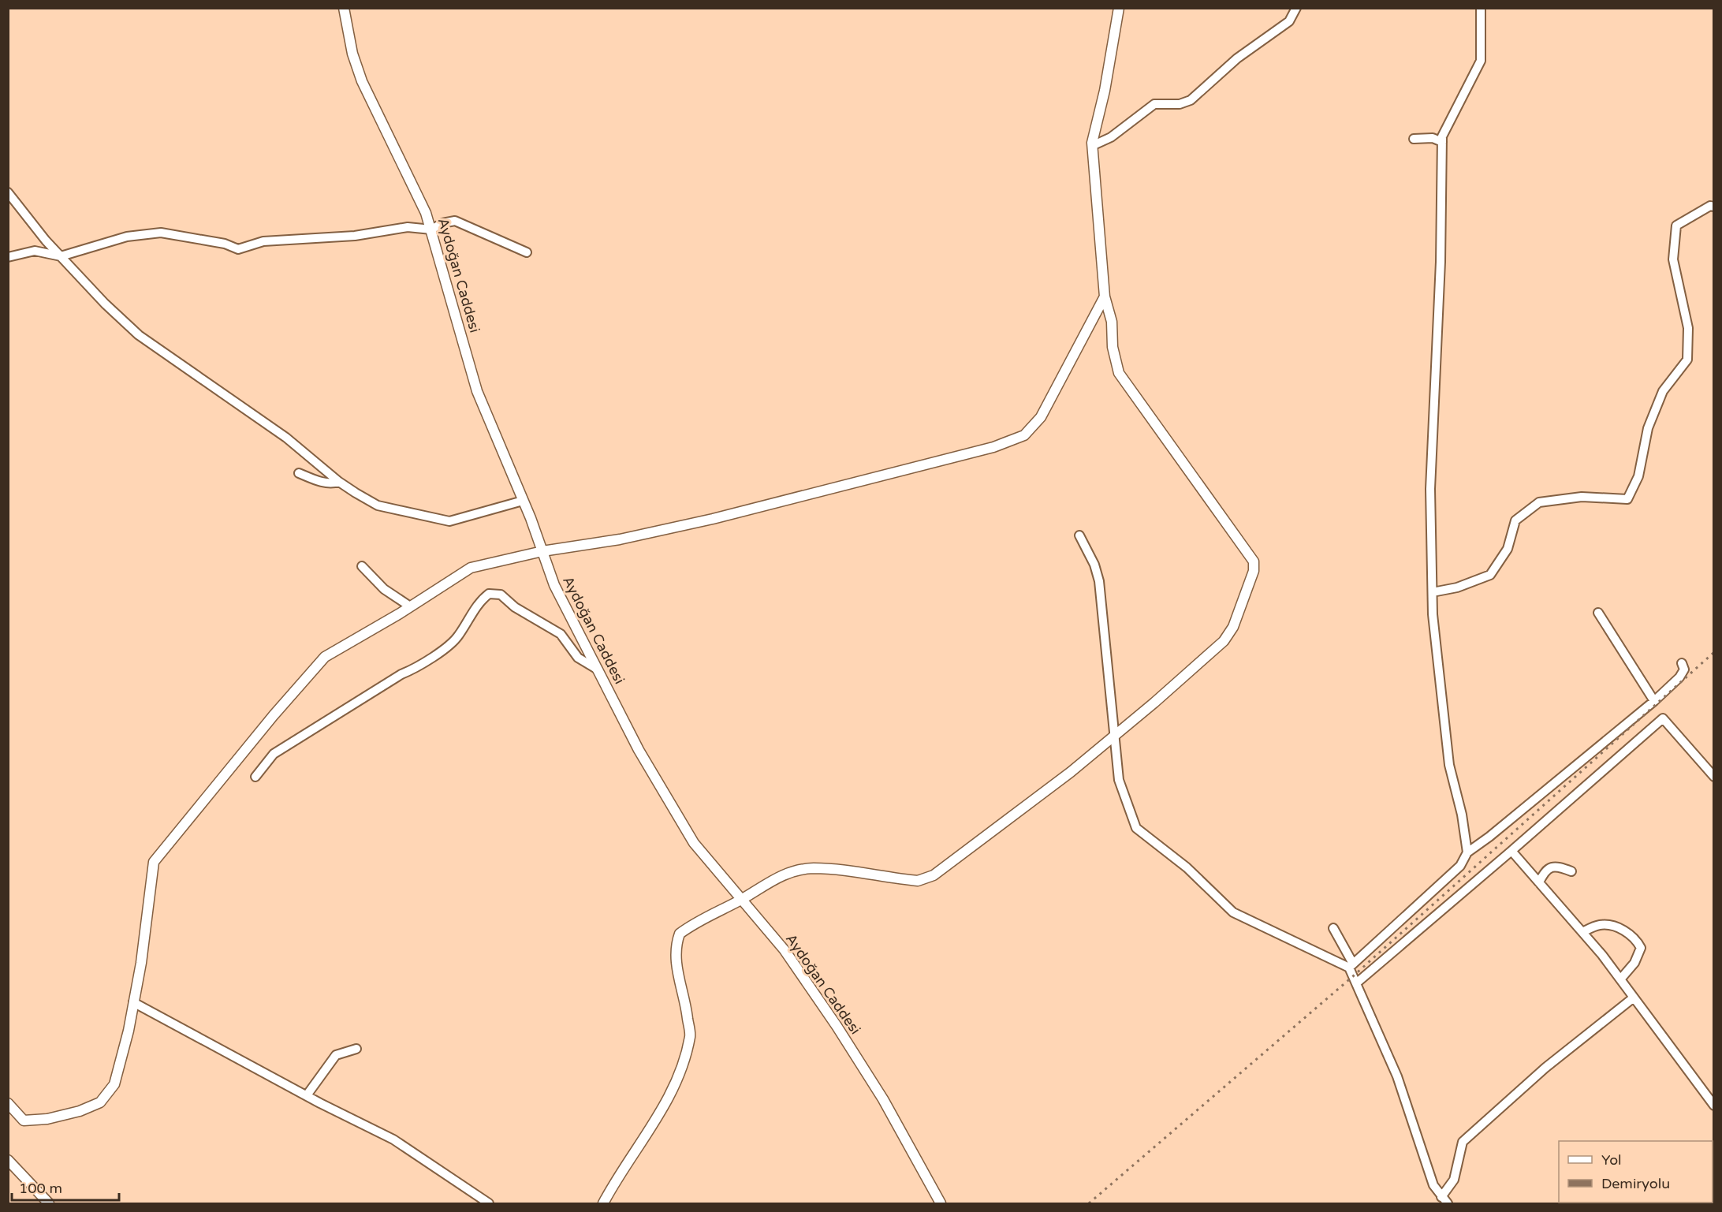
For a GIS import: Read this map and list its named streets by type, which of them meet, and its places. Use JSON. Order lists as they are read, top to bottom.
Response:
{
  "streets": {
    "street": ["Aydoğan Caddesi"]
  },
  "legend": ["Yol", "Demiryolu"],
  "scale_bar": "100 m"
}
